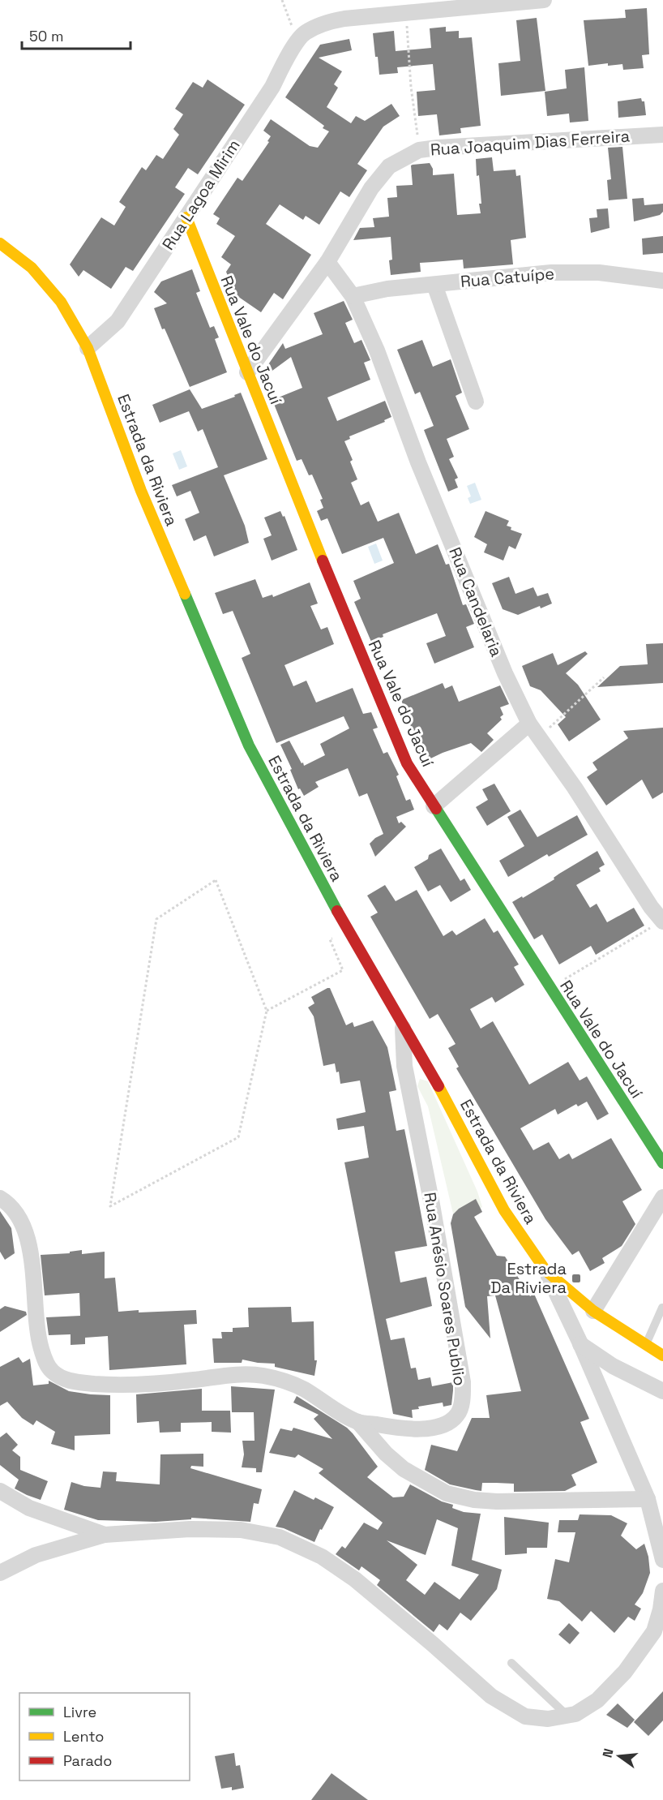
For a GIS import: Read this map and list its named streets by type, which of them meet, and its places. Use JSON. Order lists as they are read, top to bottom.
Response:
{
  "streets": {
    "street": [
      "Rua Joaquim Dias Ferreira",
      "Rua Lagoa Mirim",
      "Rua Catuípe",
      "Rua Vale do Jacuí",
      "Estrada da Riviera",
      "Rua Candelaria",
      "Rua Anésio Soares Publio"
    ]
  },
  "crossings": [
    ["Rua Joaquim Dias Ferreira", "Rua Vale do Jacuí"],
    ["Rua Joaquim Dias Ferreira", "Rua Candelaria"],
    ["Rua Lagoa Mirim", "Rua Vale do Jacuí"],
    ["Rua Lagoa Mirim", "Estrada da Riviera"],
    ["Rua Catuípe", "Rua Candelaria"],
    ["Estrada da Riviera", "Rua Anésio Soares Publio"]
  ],
  "places": {
    "transit": ["Estrada Da Riviera"]
  },
  "legend": ["Livre", "Lento", "Parado"],
  "scale_bar": "50 m",
  "north": "left"
}
